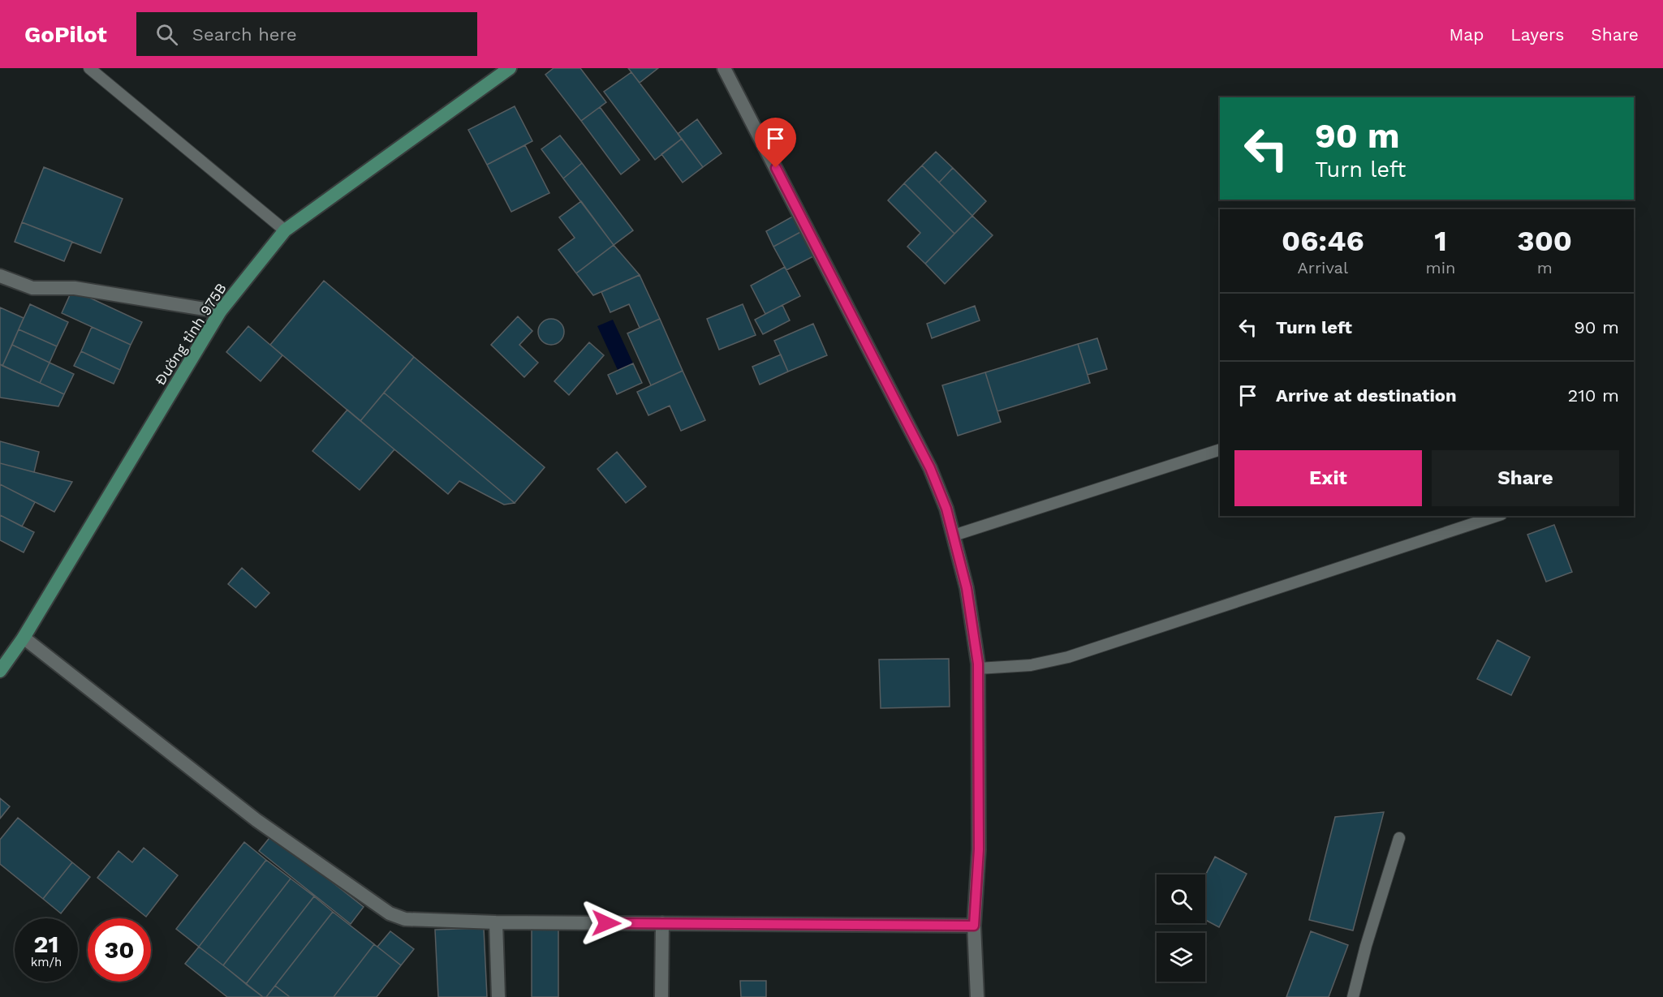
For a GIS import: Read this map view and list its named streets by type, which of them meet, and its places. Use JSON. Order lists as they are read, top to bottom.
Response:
{
  "streets": {
    "main road": ["Đường tỉnh 975B"]
  },
  "page": {
    "header": "GoPilot",
    "search": "Search here",
    "nav": ["Map", "Layers", "Share"],
    "turn": ["90 m", "Turn left"],
    "eta": [
      "06:46",
      "Arrival",
      "1",
      "min",
      "300",
      "m"
    ],
    "list": [
      {
        "name": "Turn left",
        "value": "90 m"
      },
      {
        "name": "Arrive at destination",
        "value": "210 m"
      }
    ],
    "buttons": ["Exit", "Share"],
    "speed": "21 km/h",
    "limit": "30"
  }
}
